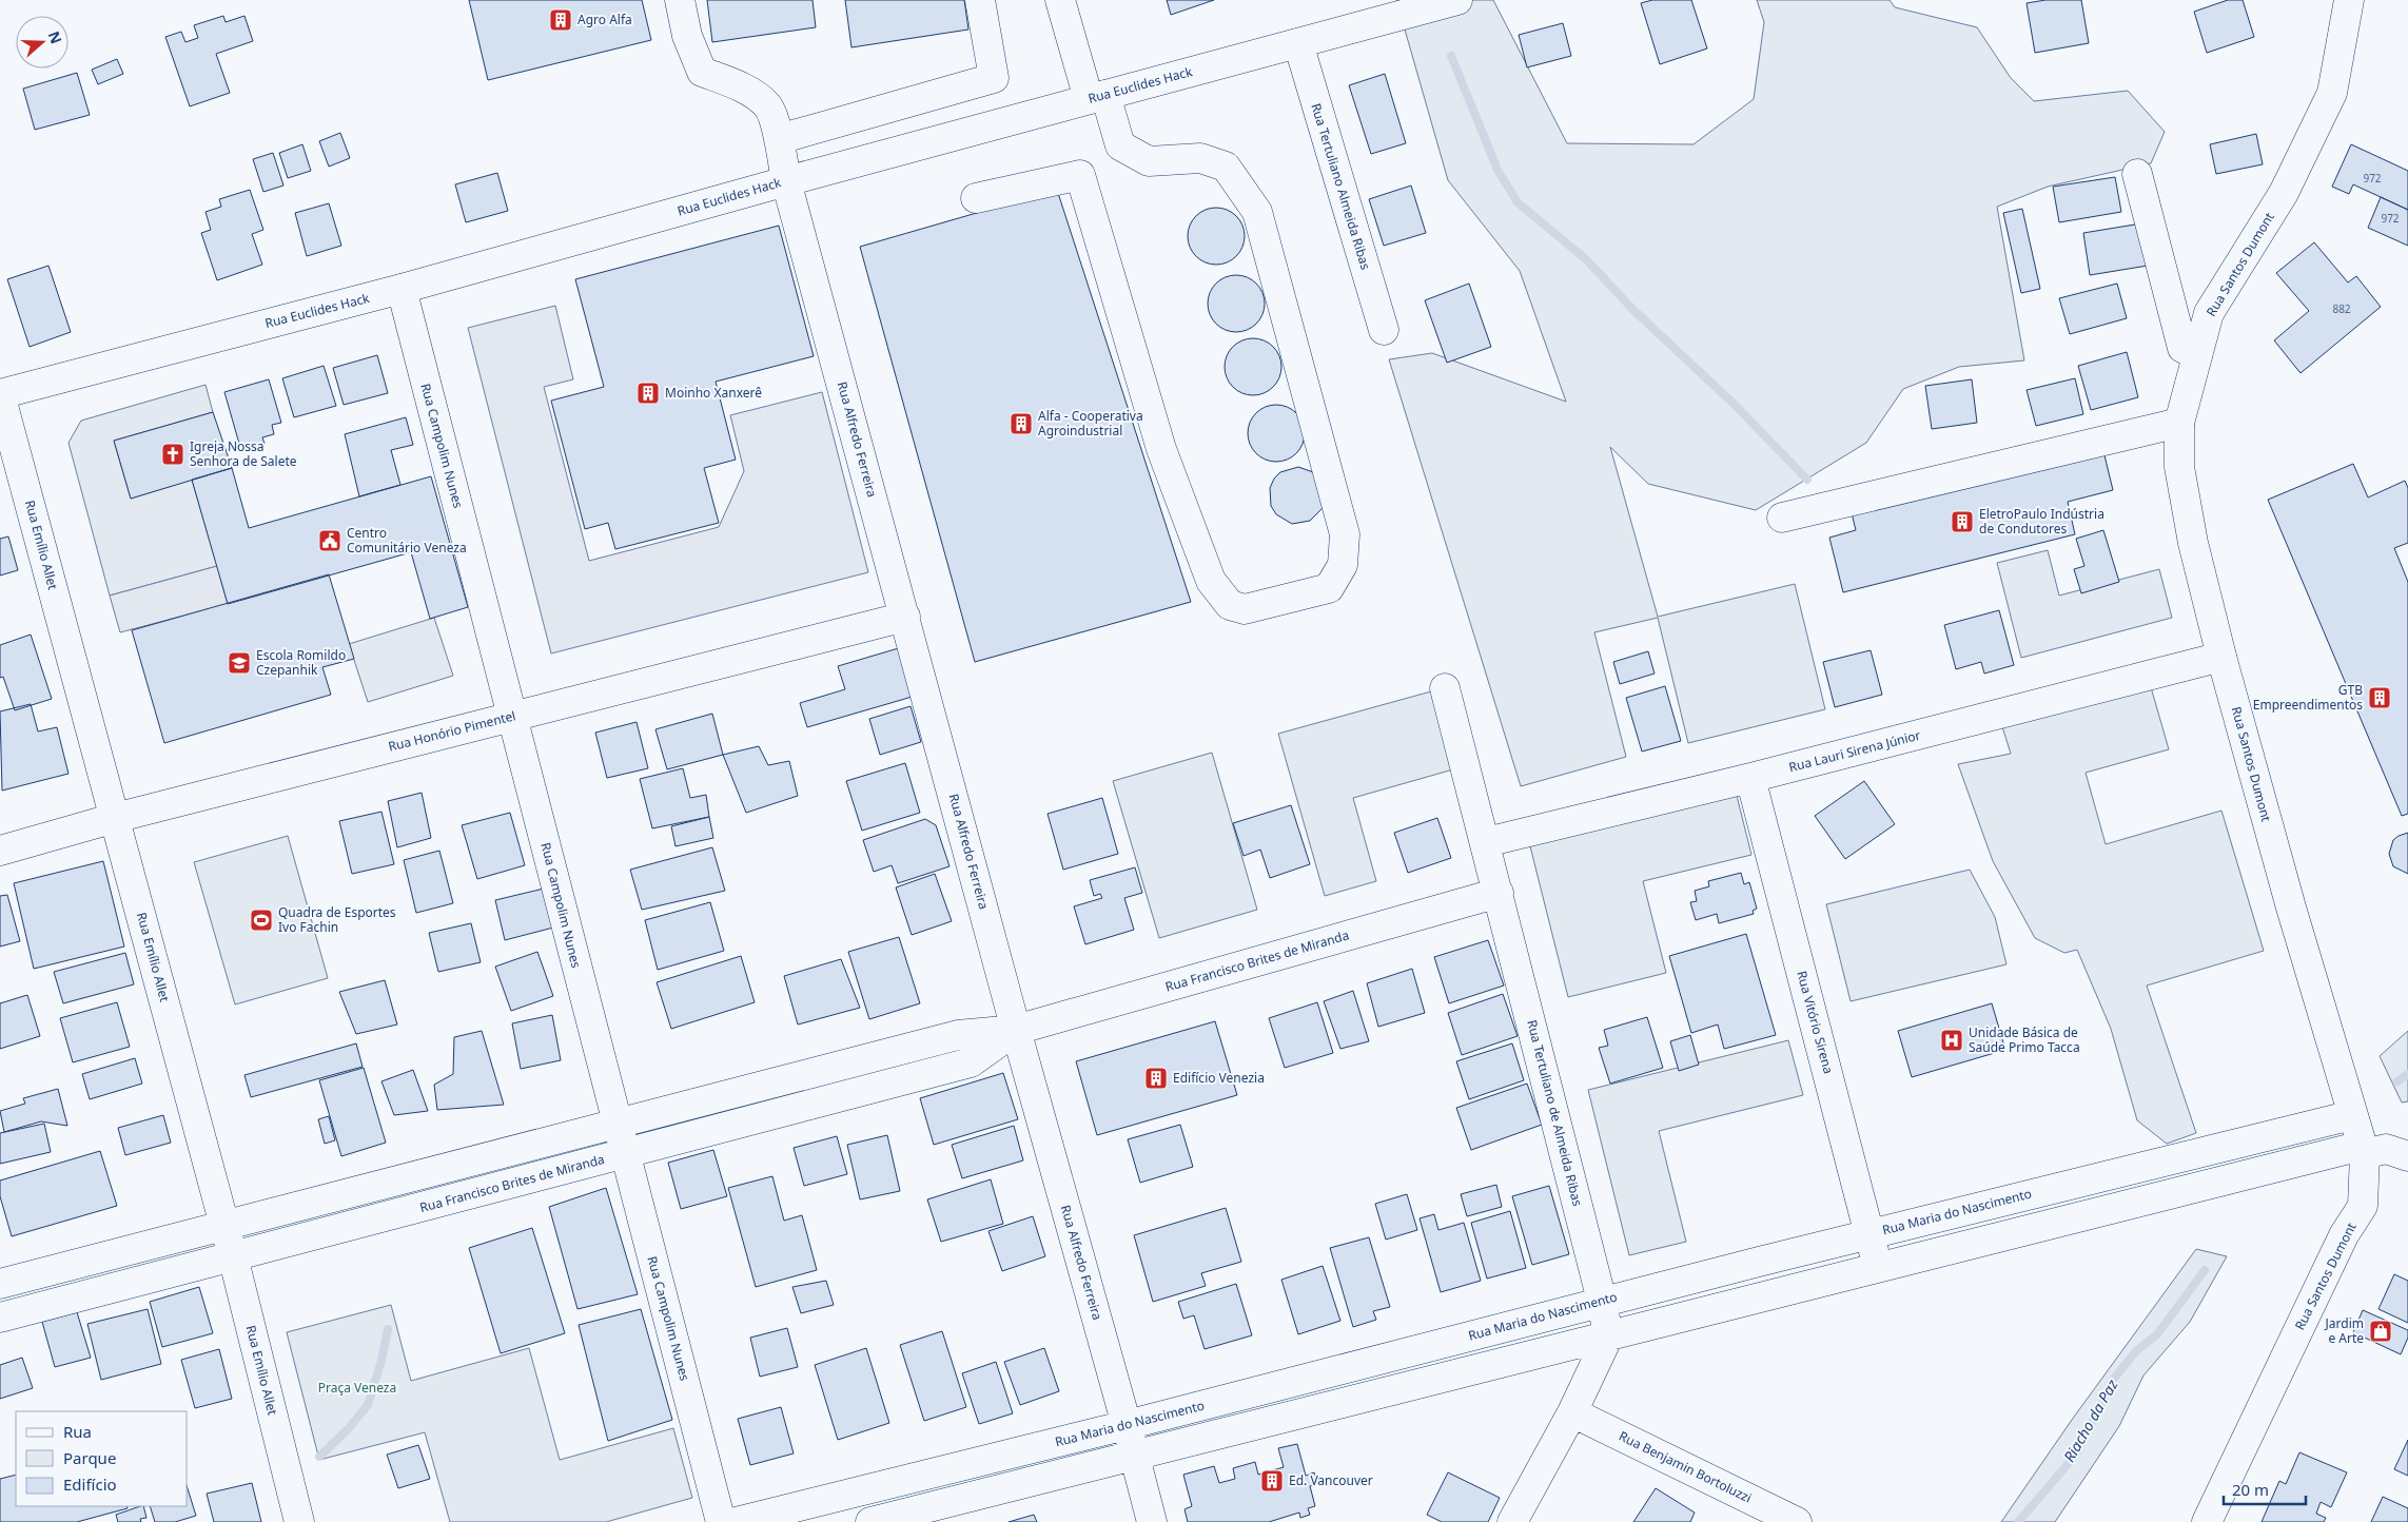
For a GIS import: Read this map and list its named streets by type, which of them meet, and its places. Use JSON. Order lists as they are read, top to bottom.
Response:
{
  "streets": {
    "street": [
      "Rua Euclides Hack",
      "Rua Tertuliano Almeida Ribas",
      "Rua Santos Dumont",
      "Rua Alfredo Ferreira",
      "Rua Campolim Nunes",
      "Rua Emílio Allet",
      "Rua Honório Pimentel",
      "Rua Lauri Sirena Júnior",
      "Rua Francisco Brites de Miranda",
      "Rua Vitório Sirena",
      "Rua Tertuliano de Almeida Ribas",
      "Rua Maria do Nascimento",
      "Rua Benjamin Bortoluzzi"
    ]
  },
  "crossings": [
    ["Rua Euclides Hack", "Rua Tertuliano Almeida Ribas"],
    ["Rua Euclides Hack", "Rua Alfredo Ferreira"],
    ["Rua Euclides Hack", "Rua Campolim Nunes"],
    ["Rua Euclides Hack", "Rua Emílio Allet"],
    ["Rua Santos Dumont", "Rua Lauri Sirena Júnior"],
    ["Rua Santos Dumont", "Rua Maria do Nascimento"],
    ["Rua Alfredo Ferreira", "Rua Honório Pimentel"],
    ["Rua Alfredo Ferreira", "Rua Francisco Brites de Miranda"],
    ["Rua Alfredo Ferreira", "Rua Maria do Nascimento"],
    ["Rua Campolim Nunes", "Rua Honório Pimentel"],
    ["Rua Campolim Nunes", "Rua Francisco Brites de Miranda"],
    ["Rua Emílio Allet", "Rua Honório Pimentel"],
    ["Rua Emílio Allet", "Rua Francisco Brites de Miranda"],
    ["Rua Lauri Sirena Júnior", "Rua Vitório Sirena"],
    ["Rua Lauri Sirena Júnior", "Rua Tertuliano de Almeida Ribas"],
    ["Rua Francisco Brites de Miranda", "Rua Tertuliano de Almeida Ribas"],
    ["Rua Vitório Sirena", "Rua Maria do Nascimento"],
    ["Rua Tertuliano de Almeida Ribas", "Rua Maria do Nascimento"]
  ],
  "water": ["Riacho da Paz"],
  "parks": ["Praça Veneza"],
  "places": {
    "building": [
      "Agro Alfa",
      "Moinho Xanxerê",
      "Alfa - Cooperativa Agroindustrial",
      "EletroPaulo Indústria de Condutores",
      "GTB Empreendimentos",
      "Edifício Venezia",
      "Ed. Vancouver"
    ],
    "church": ["Igreja Nossa Senhora de Salete"],
    "public building": ["Centro Comunitário Veneza"],
    "school or university": ["Escola Romildo Czepanhik"],
    "sports": ["Quadra de Esportes Ivo Fachin"],
    "hospital": ["Unidade Básica de Saúde Primo Tacca"],
    "shop": ["Jardim e Arte"]
  },
  "house_numbers": ["972", "972", "882"],
  "legend": ["Rua", "Parque", "Edifício"],
  "scale_bar": "20 m",
  "north": "right"
}
